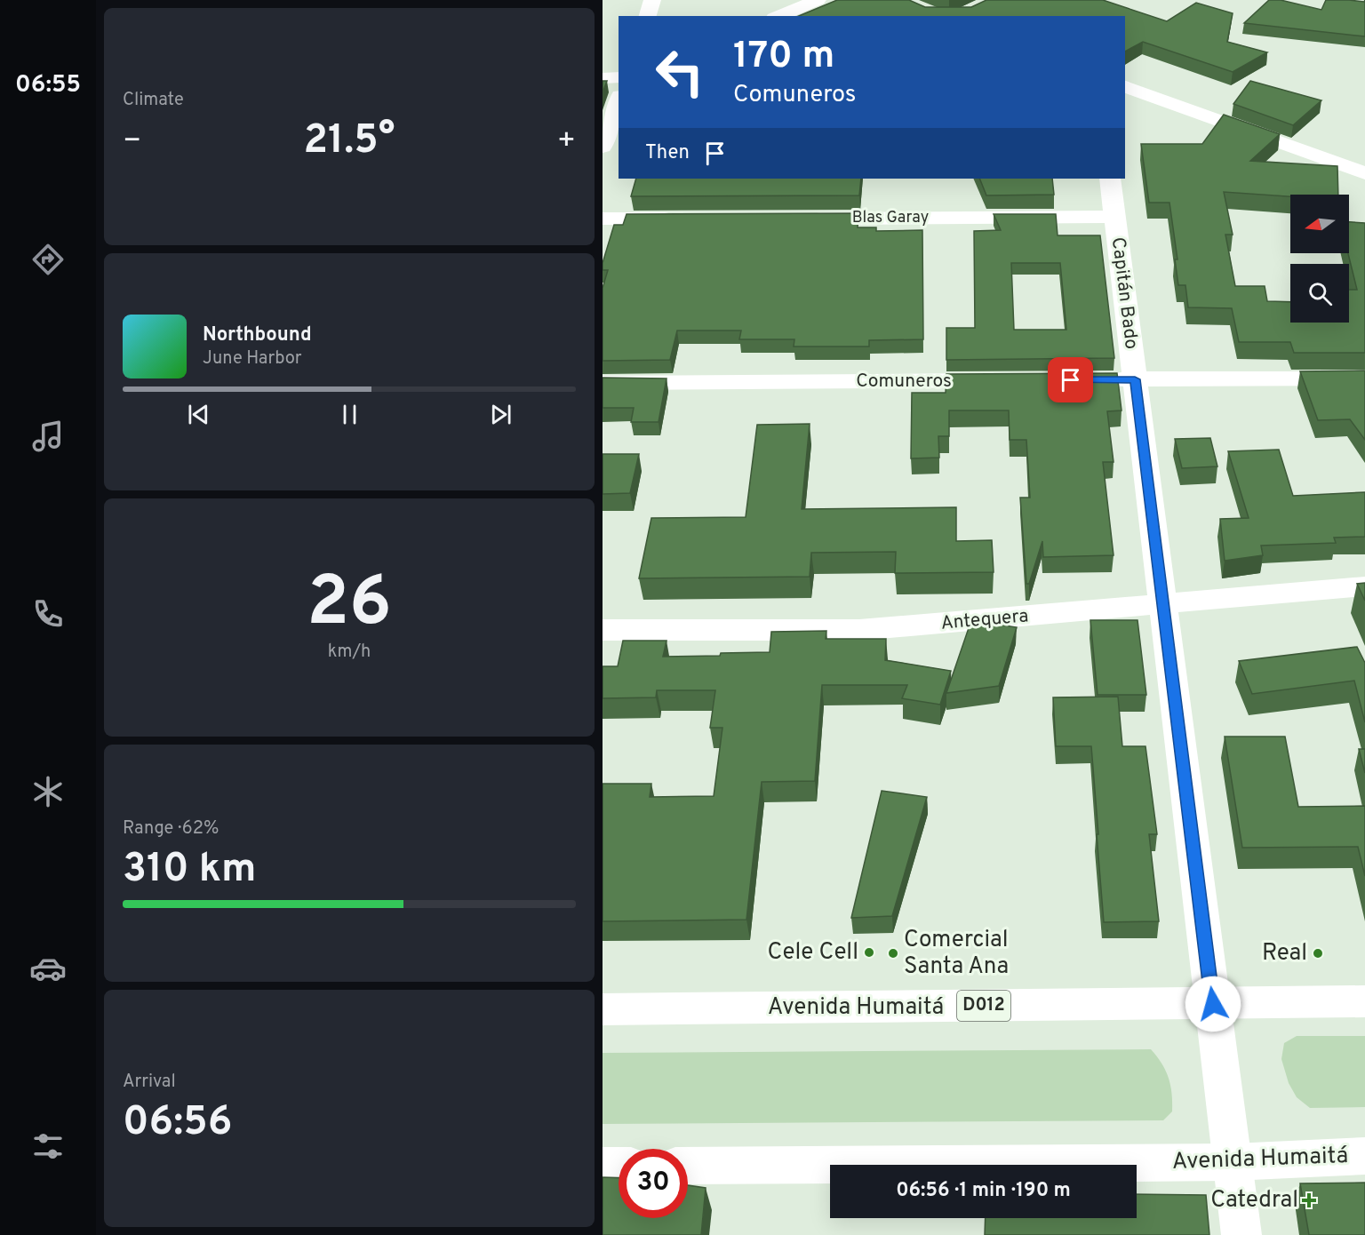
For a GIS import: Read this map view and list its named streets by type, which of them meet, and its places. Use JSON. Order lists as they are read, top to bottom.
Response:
{
  "streets": {
    "street": [
      "Blas Garay",
      "Capitán Bado",
      "Comuneros",
      "Antequera",
      "D012",
      "Avenida Humaitá"
    ]
  },
  "crossings": [
    ["Blas Garay", "Capitán Bado"],
    ["Capitán Bado", "Antequera"],
    ["Capitán Bado", "Avenida Humaitá"]
  ],
  "places": {
    "other": ["Cele Cell", "Comercial Santa Ana", "Real"],
    "health": ["Catedral"]
  },
  "north": "left",
  "page": {
    "tabs": "06:55",
    "tile": [
      "Climate",
      ["26", "km/h"],
      ["Range · 62%", "310 km"],
      ["Arrival", "06:56"]
    ],
    "turn": ["170 m", "Comuneros"],
    "heat": ["−", "21.5°", "+"],
    "then": "Then",
    "song": ["Northbound", "June Harbor"],
    "limit": "30",
    "trip": "06:56 · 1 min · 190 m"
  }
}
